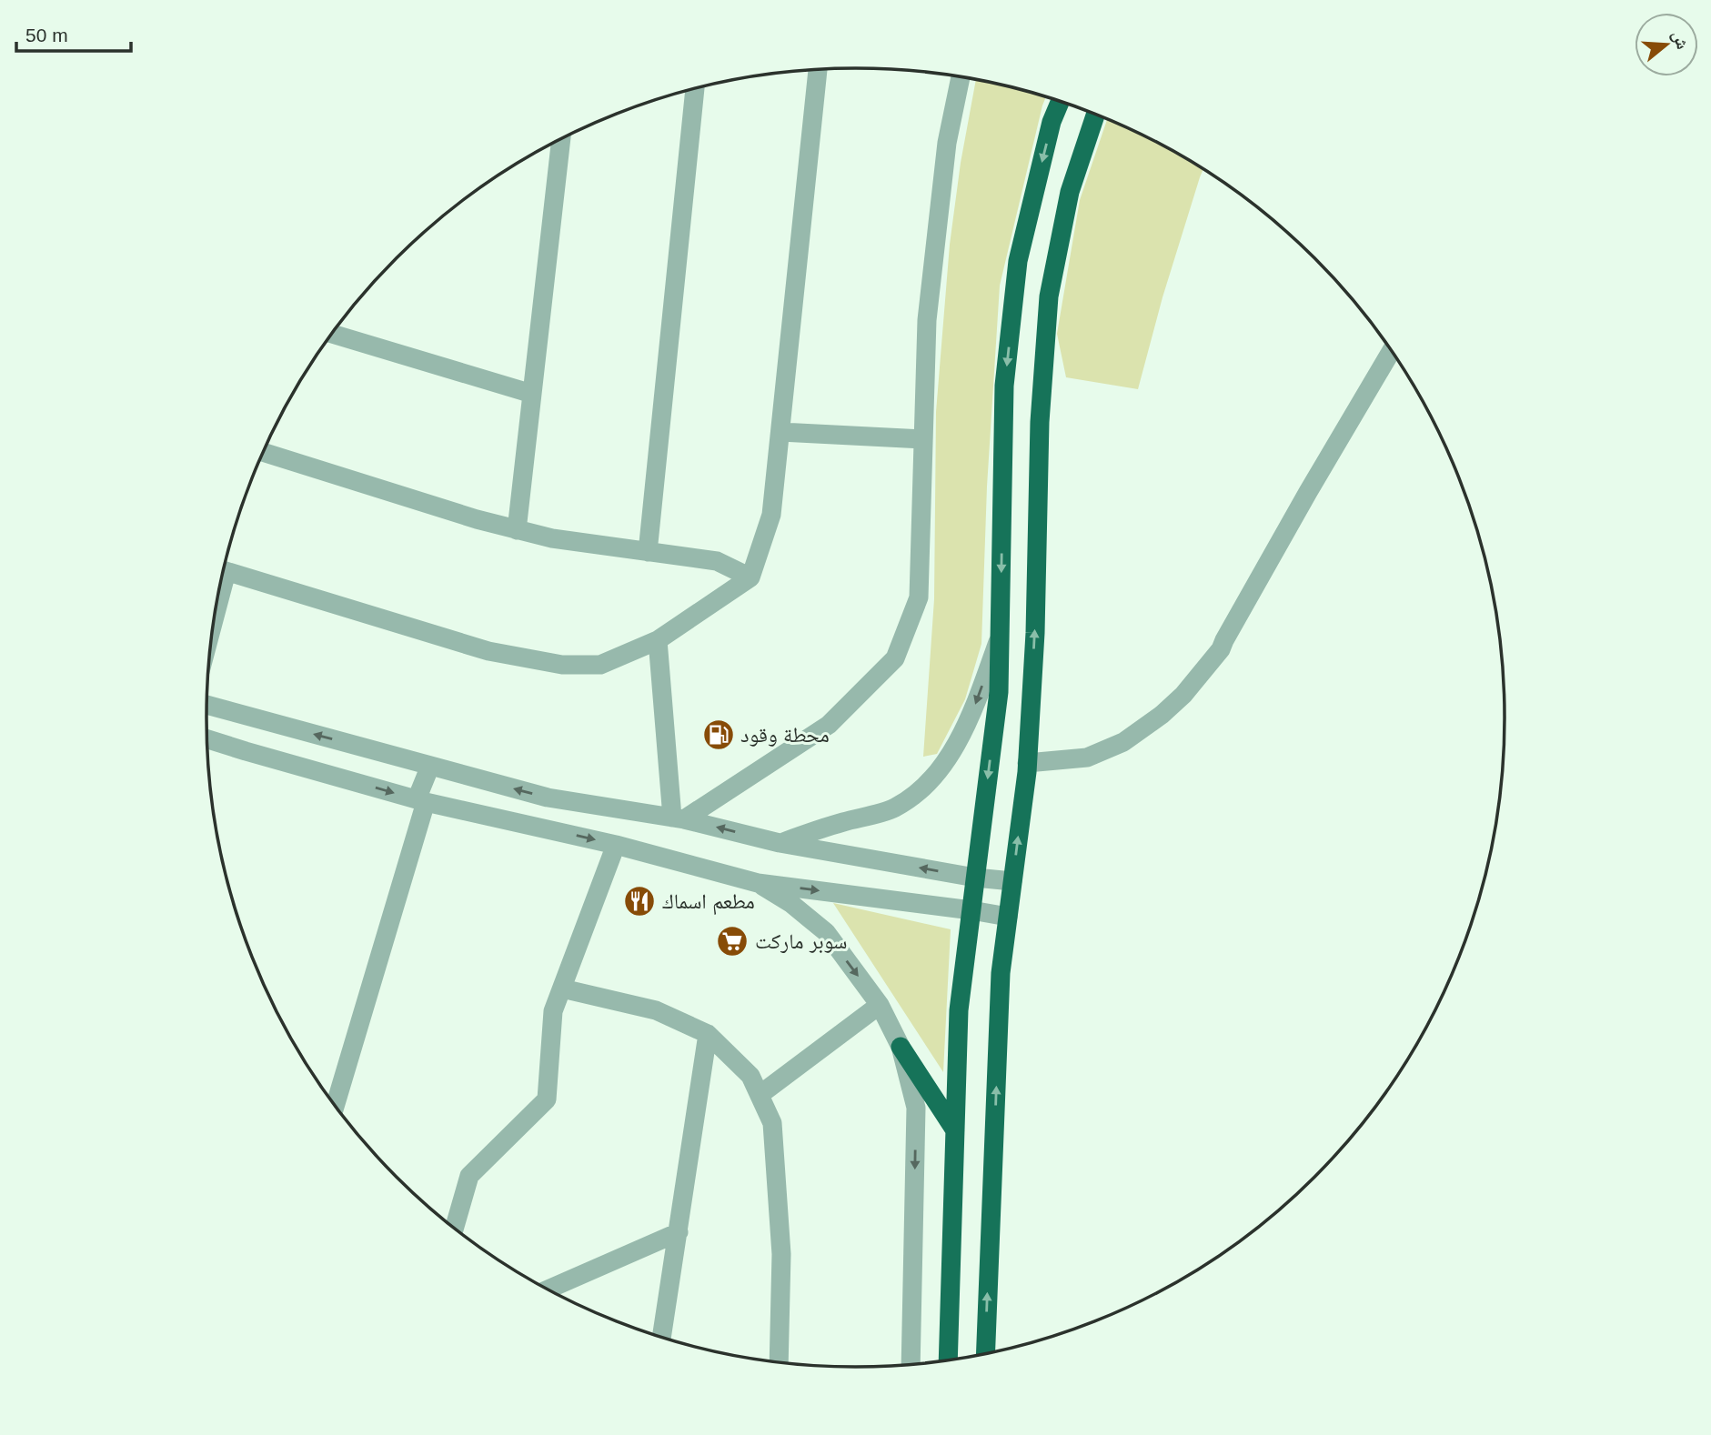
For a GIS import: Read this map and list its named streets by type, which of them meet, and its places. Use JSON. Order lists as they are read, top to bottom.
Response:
{
  "places": {
    "fuel station": ["محطة وقود"],
    "restaurant": ["مطعم اسماك"],
    "supermarket": ["سوبر ماركت"]
  },
  "scale_bar": "50 m",
  "north": "right"
}
